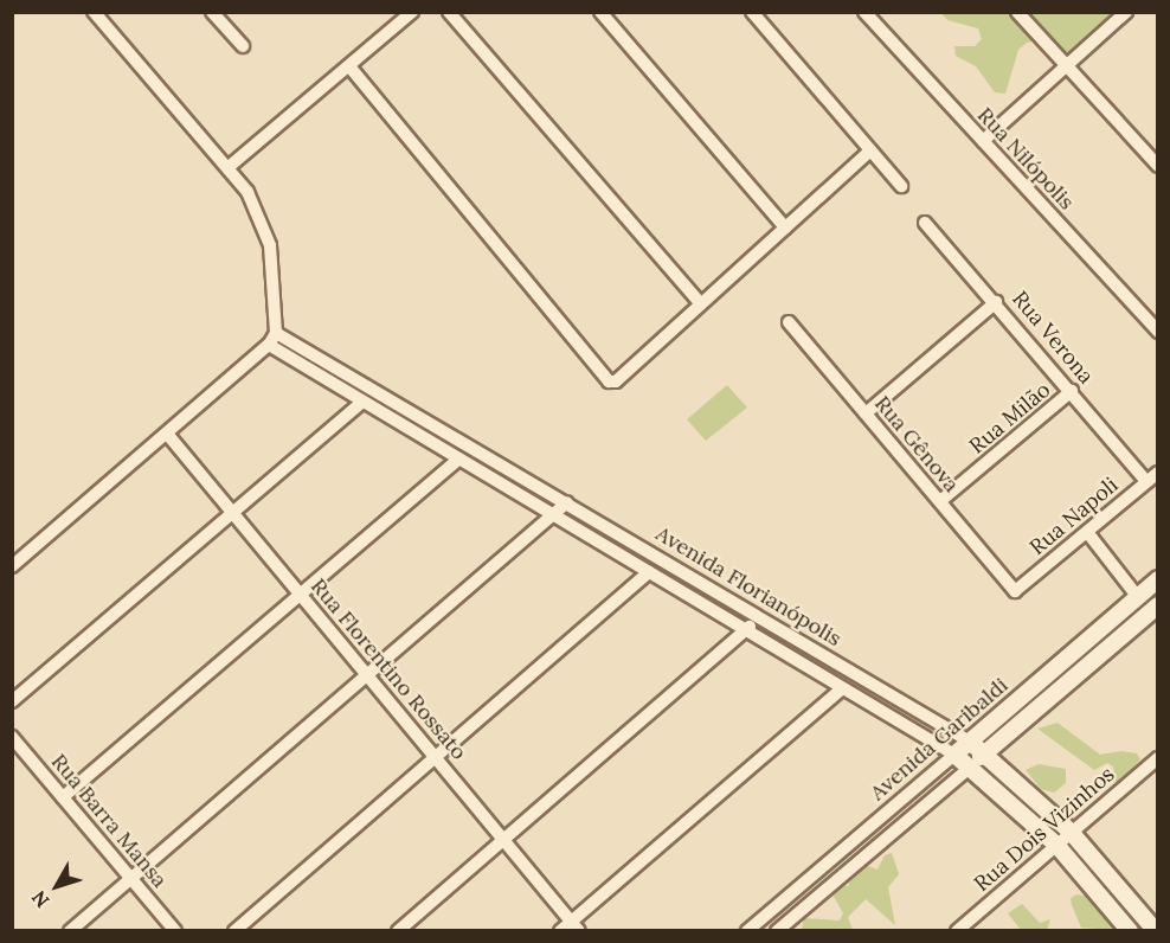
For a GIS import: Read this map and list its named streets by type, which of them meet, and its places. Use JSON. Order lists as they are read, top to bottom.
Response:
{
  "streets": {
    "street": [
      "Rua Nilópolis",
      "Rua Verona",
      "Rua Milão",
      "Rua Gênova",
      "Rua Napoli",
      "Avenida Florianópolis",
      "Rua Florentino Rossato",
      "Avenida Garibaldi",
      "Rua Barra Mansa",
      "Rua Dois Vizinhos"
    ]
  },
  "crossings": [
    ["Rua Verona", "Rua Milão"],
    ["Rua Verona", "Rua Napoli"],
    ["Rua Milão", "Rua Gênova"],
    ["Rua Gênova", "Rua Napoli"],
    ["Avenida Florianópolis", "Avenida Garibaldi"],
    ["Avenida Florianópolis", "Rua Dois Vizinhos"]
  ],
  "north": "bottom left"
}
